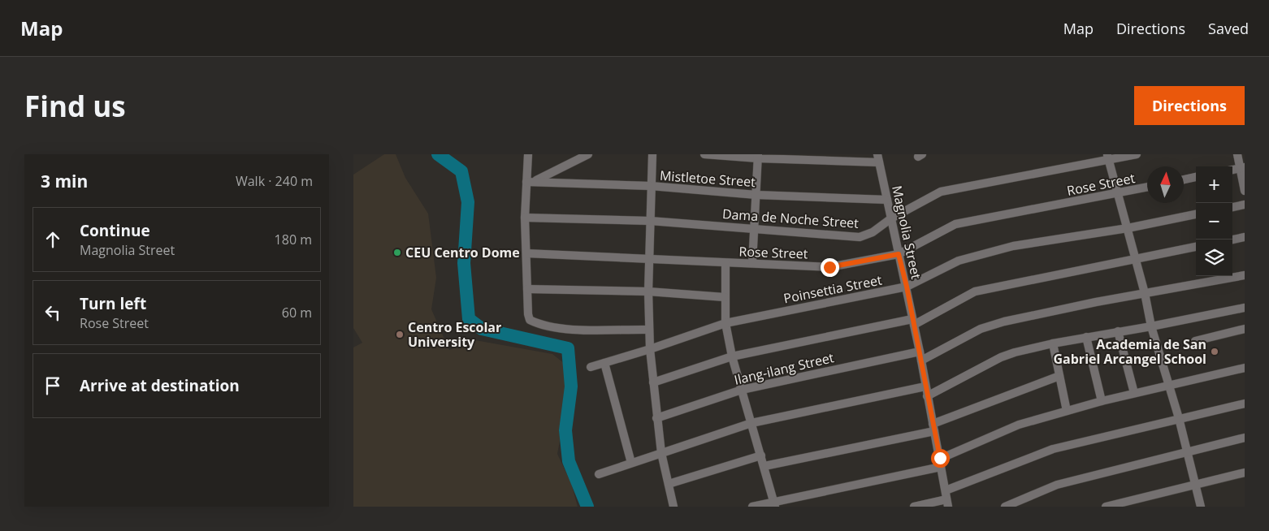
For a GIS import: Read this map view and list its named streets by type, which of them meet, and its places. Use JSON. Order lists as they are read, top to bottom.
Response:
{
  "streets": {
    "street": [
      "Mistletoe Street",
      "Rose Street",
      "Dama de Noche Street",
      "Magnolia Street",
      "Poinsettia Street",
      "Ilang-ilang Street"
    ]
  },
  "crossings": [
    ["Mistletoe Street", "Magnolia Street"],
    ["Rose Street", "Magnolia Street"],
    ["Dama de Noche Street", "Magnolia Street"],
    ["Magnolia Street", "Poinsettia Street"],
    ["Magnolia Street", "Ilang-ilang Street"]
  ],
  "places": ["CEU Centro Dome", "Centro Escolar University", "Academia de San Gabriel Arcangel School"],
  "north": "top",
  "page": {
    "header": "Map",
    "nav": ["Map", "Directions", "Saved"],
    "buttons": "Directions",
    "title": "Find us",
    "heading": ["3 min", "Walk · 240 m"],
    "map_buttons": ["+", "−"],
    "list": [
      ["Continue", "Magnolia Street", "180 m"],
      ["Turn left", "Rose Street", "60 m"],
      "Arrive at destination"
    ]
  }
}
